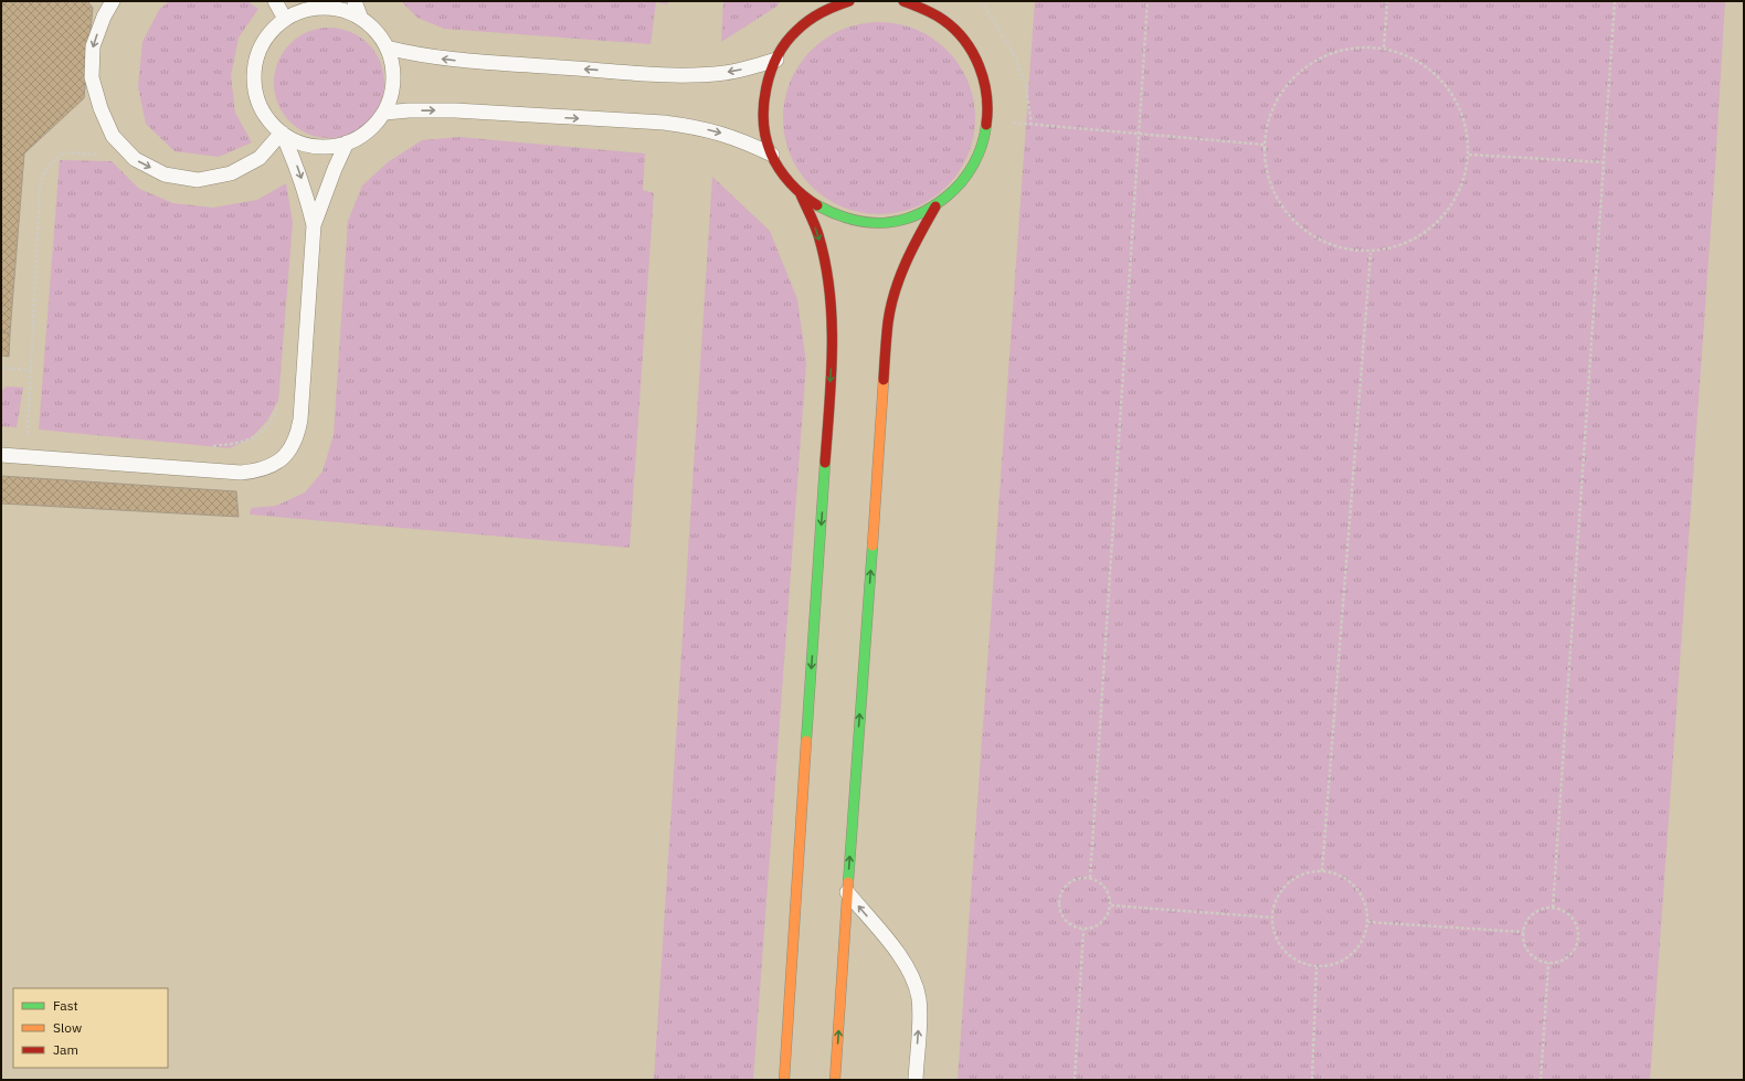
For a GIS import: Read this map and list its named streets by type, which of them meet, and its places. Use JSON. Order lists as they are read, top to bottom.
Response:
{
  "legend": ["Fast", "Slow", "Jam"]
}
